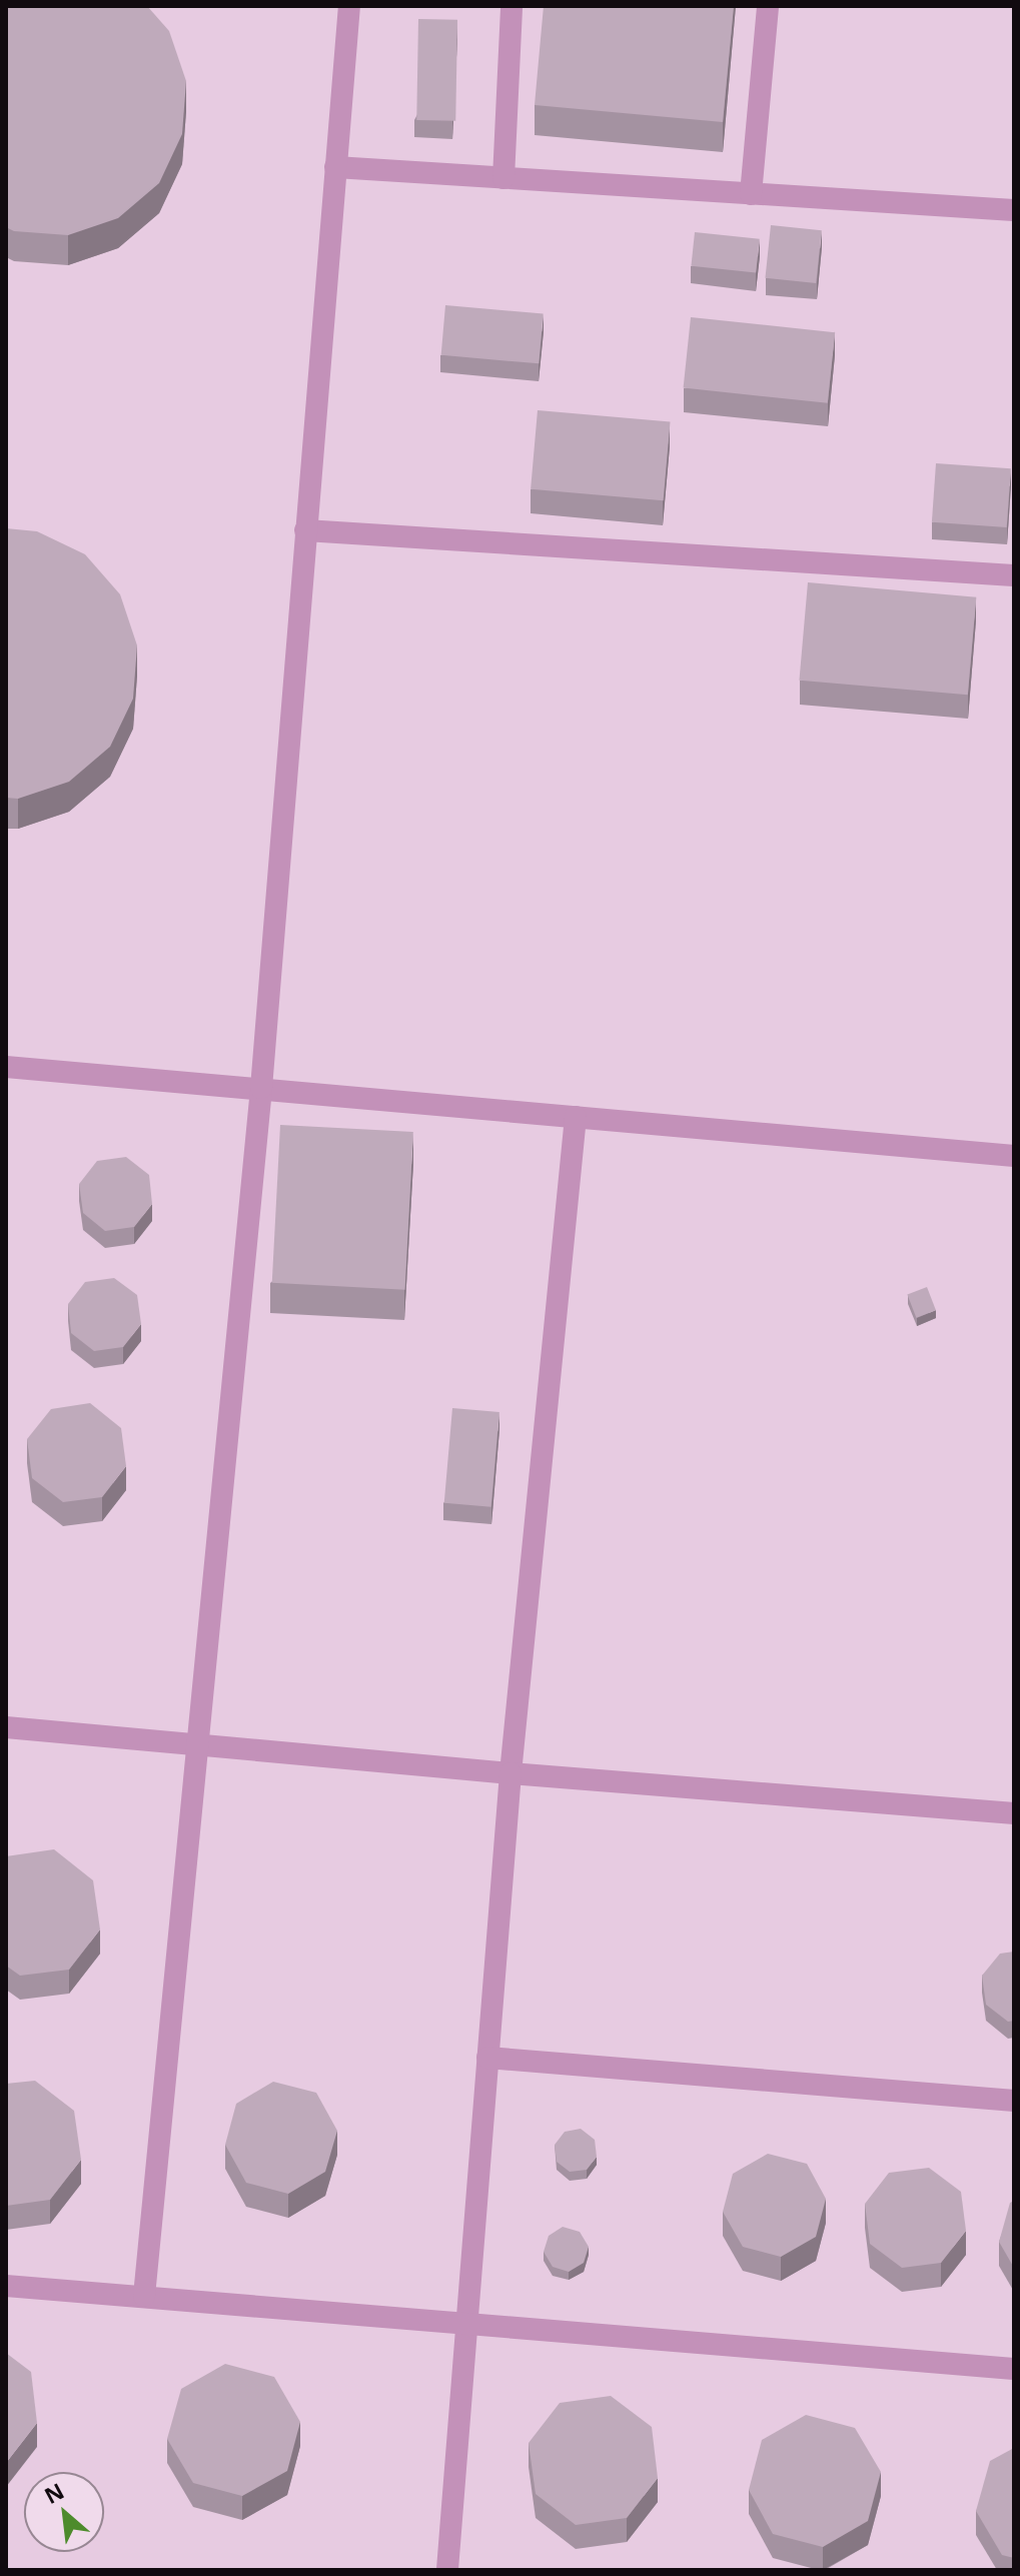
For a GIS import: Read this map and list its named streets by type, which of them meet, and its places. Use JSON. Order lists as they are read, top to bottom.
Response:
{
  "north": "top left"
}
